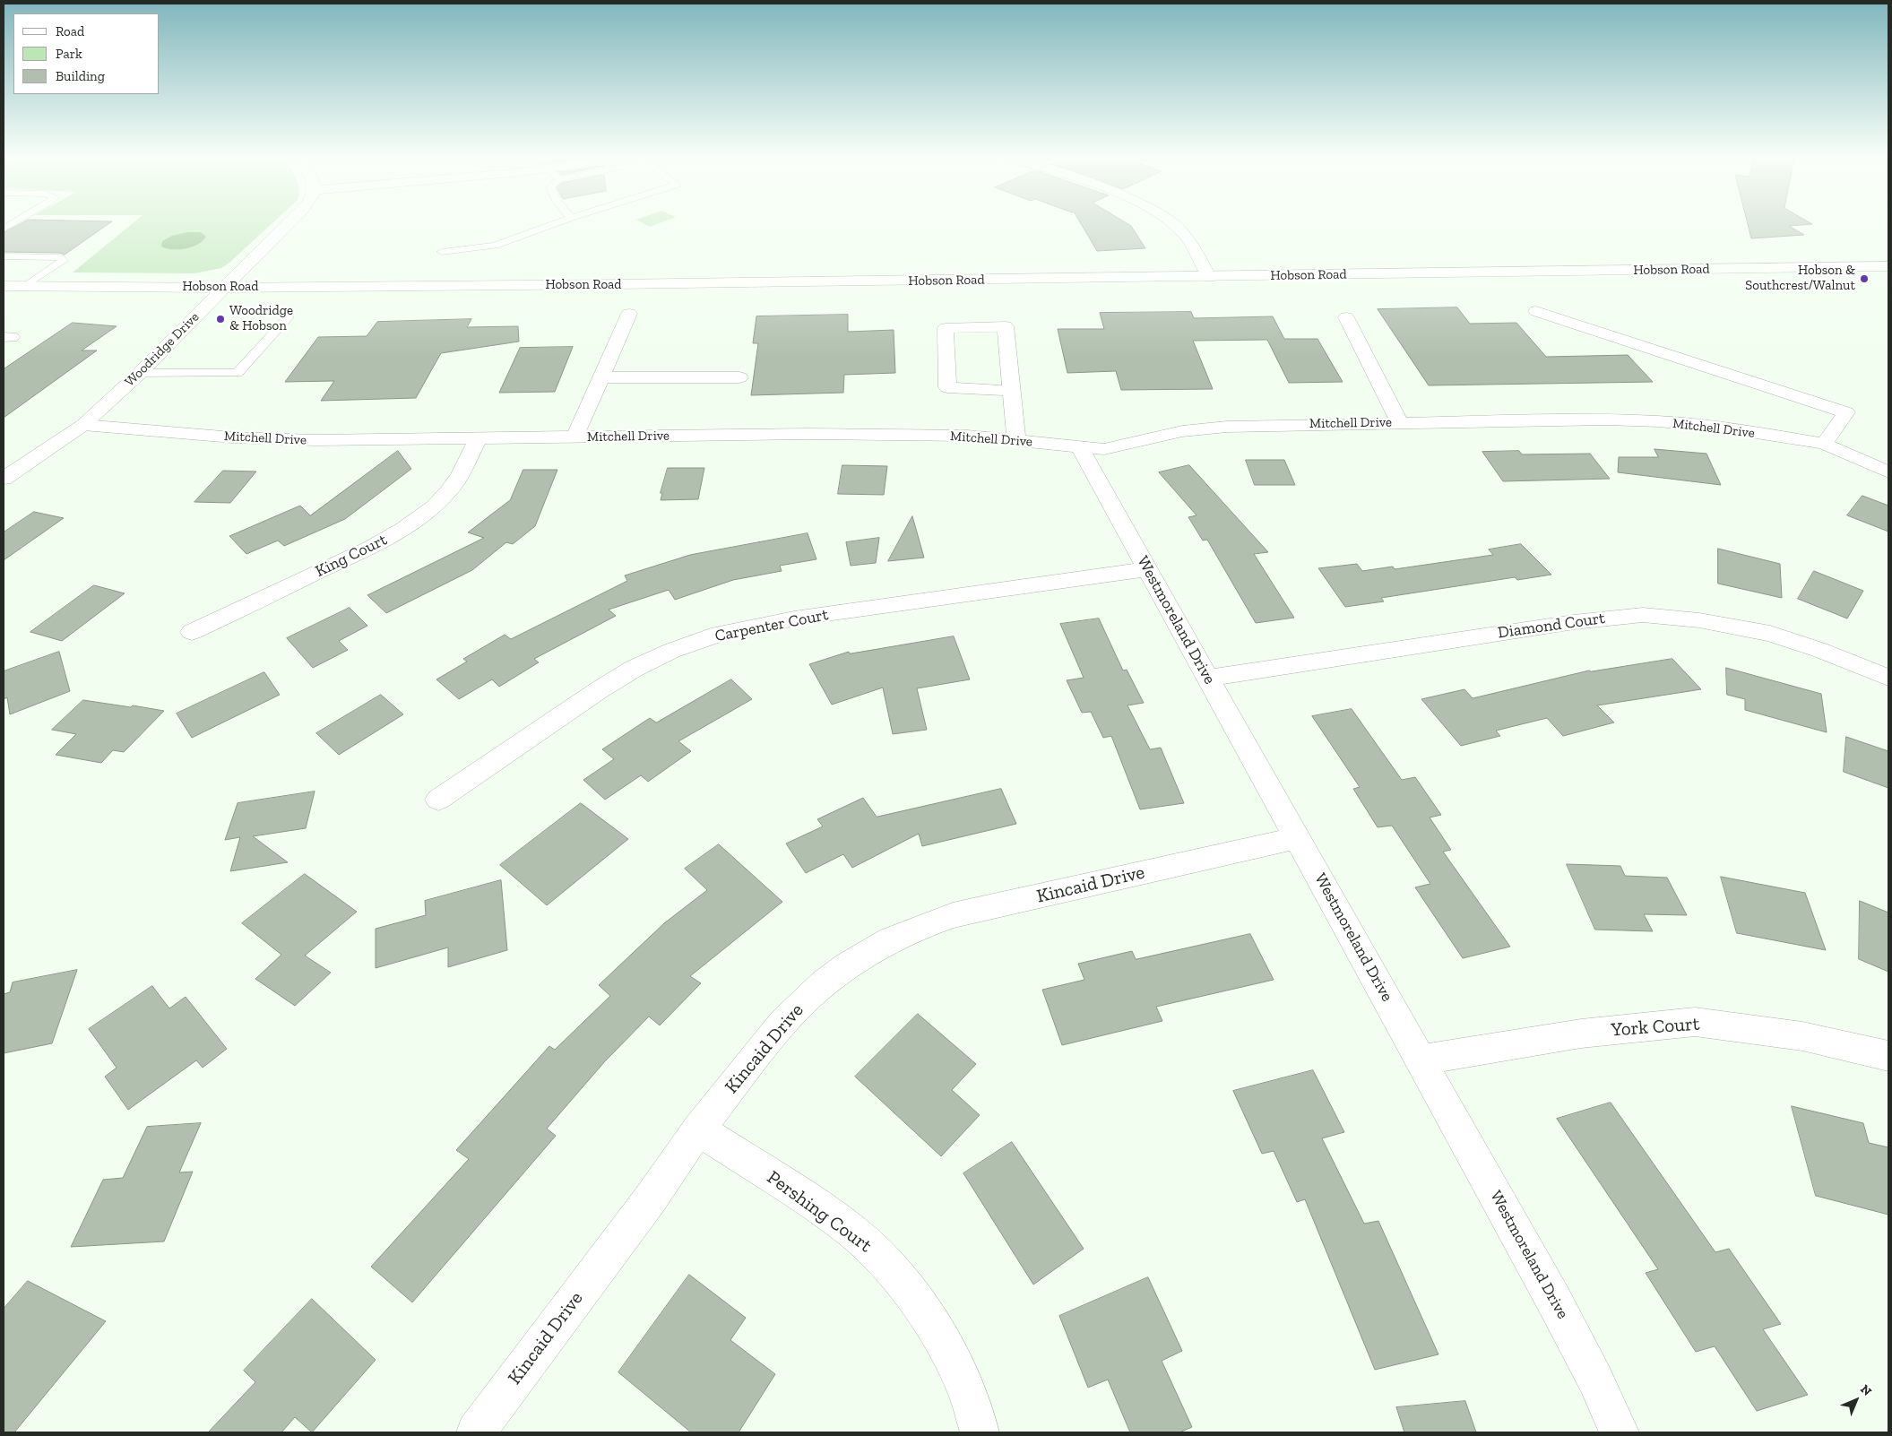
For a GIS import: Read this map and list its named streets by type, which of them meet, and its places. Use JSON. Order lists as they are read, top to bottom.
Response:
{
  "streets": {
    "street": [
      "Hobson Road",
      "Woodridge Drive",
      "Mitchell Drive",
      "King Court",
      "Westmoreland Drive",
      "Carpenter Court",
      "Diamond Court",
      "Kincaid Drive",
      "York Court",
      "Pershing Court"
    ]
  },
  "crossings": [
    ["Hobson Road", "Woodridge Drive"],
    ["Woodridge Drive", "Mitchell Drive"],
    ["Mitchell Drive", "King Court"],
    ["Mitchell Drive", "Westmoreland Drive"],
    ["Westmoreland Drive", "Carpenter Court"],
    ["Westmoreland Drive", "Diamond Court"],
    ["Westmoreland Drive", "Kincaid Drive"],
    ["Westmoreland Drive", "York Court"],
    ["Kincaid Drive", "Pershing Court"]
  ],
  "places": ["Hobson & Southcrest/Walnut", "Woodridge & Hobson"],
  "legend": ["Road", "Park", "Building"],
  "north": "top right"
}
